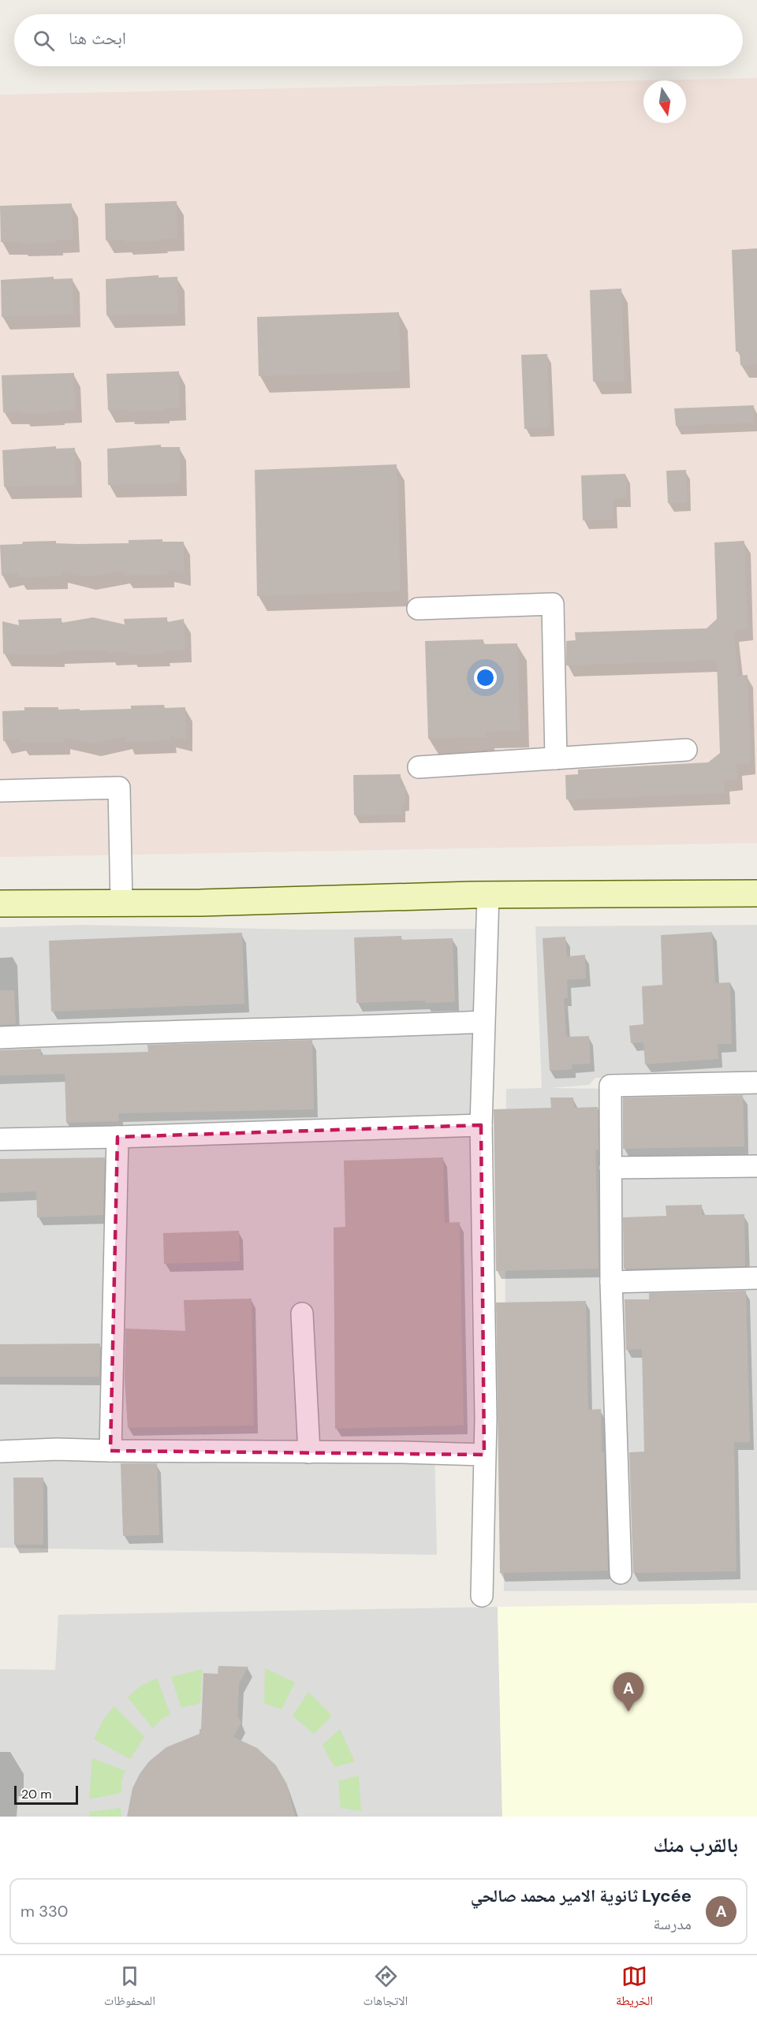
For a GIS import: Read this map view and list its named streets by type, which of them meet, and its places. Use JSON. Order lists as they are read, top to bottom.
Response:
{
  "scale_bar": "20 m",
  "north": "bottom",
  "page": {
    "search": "ابحث هنا",
    "pins": "A",
    "scale": "20 m",
    "heading": "بالقرب منك",
    "list": [
      {
        "mark": "A",
        "name": "Lycée ثانوية الامير محمد صالحي",
        "note": "مدرسة",
        "value": "330 m"
      }
    ],
    "nav": ["الخريطة", "الاتجاهات", "المحفوظات"]
  }
}
